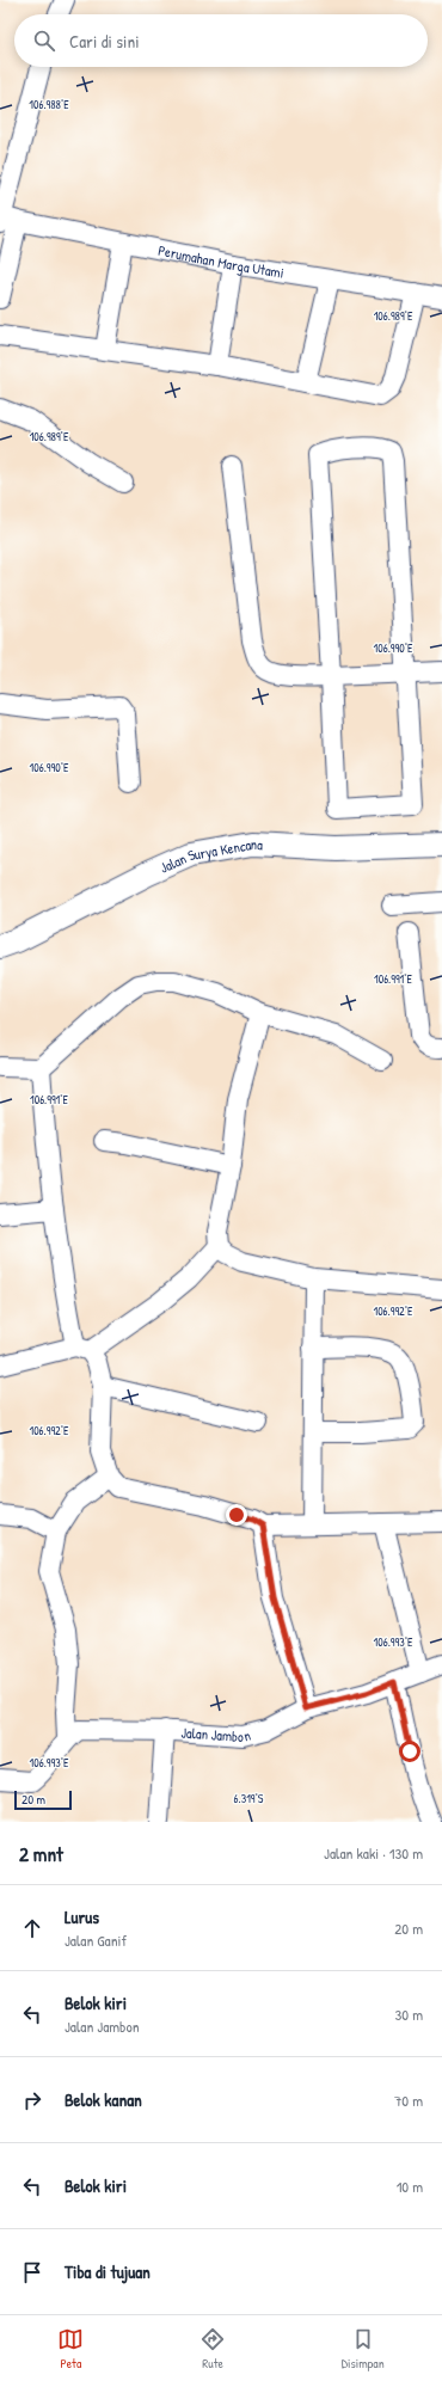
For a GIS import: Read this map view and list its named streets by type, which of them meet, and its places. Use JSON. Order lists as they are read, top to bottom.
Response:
{
  "streets": {
    "street": ["Perumahan Marga Utami", "Jalan Surya Kencana", "Jalan Jambon"]
  },
  "scale_bar": "20 m",
  "page": {
    "search": "Cari di sini",
    "scale": "20 m",
    "heading": ["2 mnt", "Jalan kaki · 130 m"],
    "list": [
      ["Lurus", "Jalan Ganif", "20 m"],
      ["Belok kiri", "Jalan Jambon", "30 m"],
      ["Belok kanan", "70 m"],
      ["Belok kiri", "10 m"],
      "Tiba di tujuan"
    ],
    "nav": ["Peta", "Rute", "Disimpan"]
  },
  "coordinates": [
    "106.988°E",
    "106.989°E",
    "106.990°E",
    "106.991°E",
    "106.992°E",
    "106.993°E",
    "6.319°S"
  ]
}
